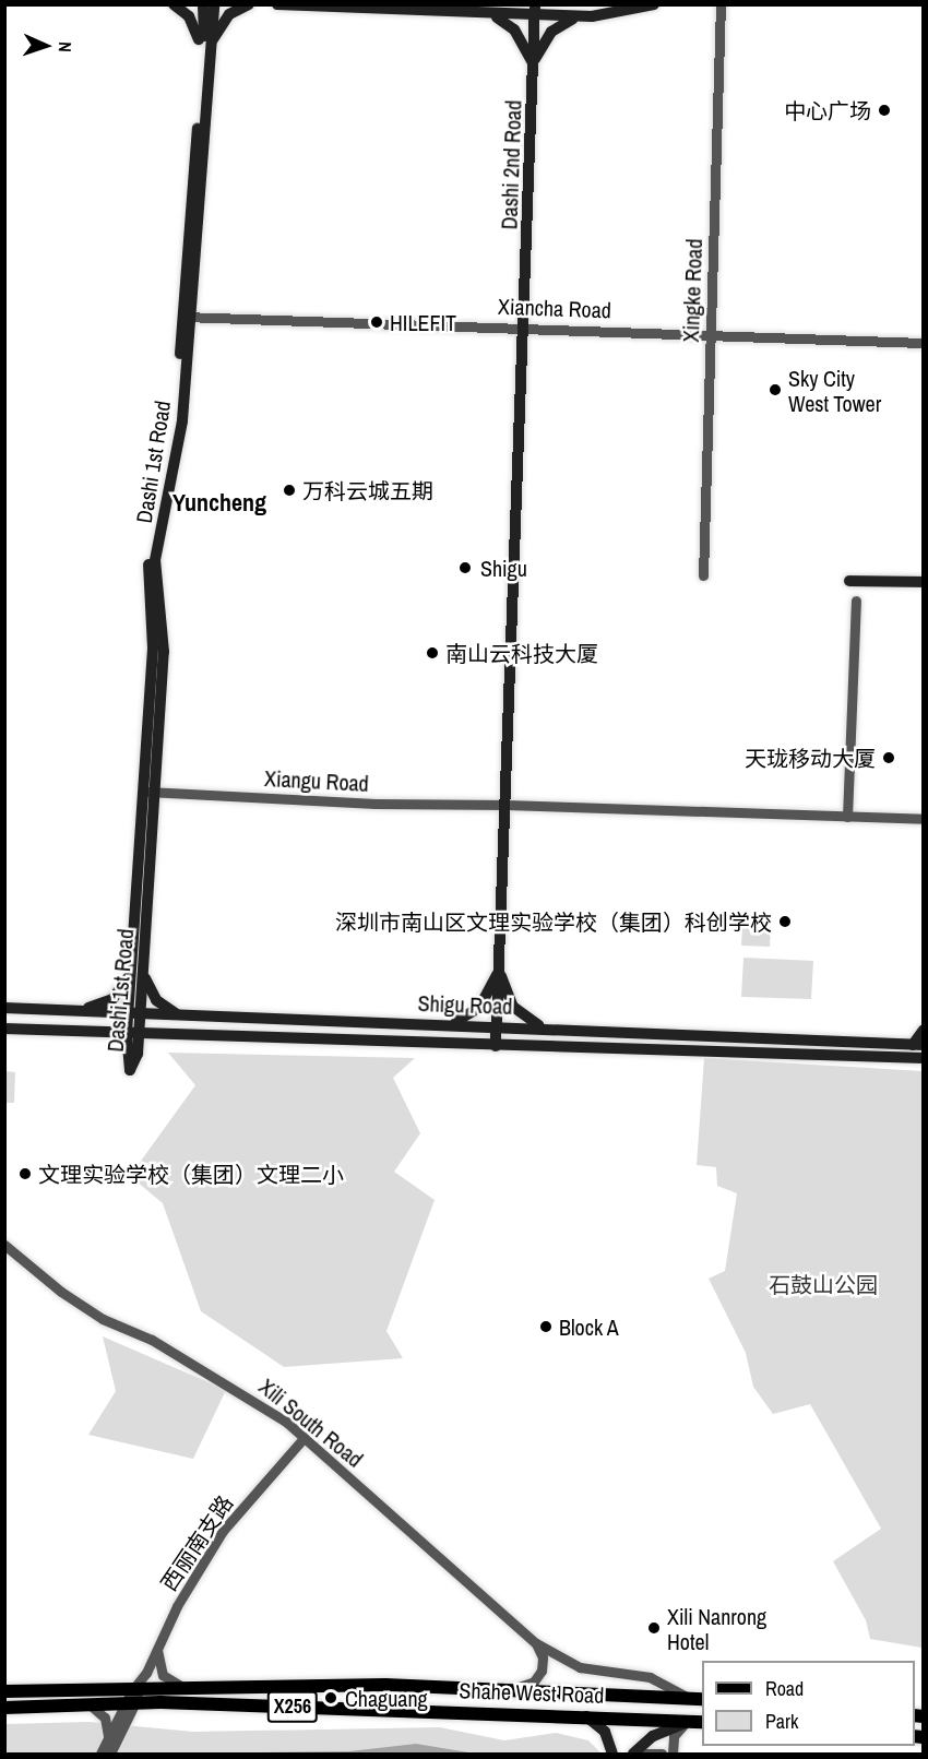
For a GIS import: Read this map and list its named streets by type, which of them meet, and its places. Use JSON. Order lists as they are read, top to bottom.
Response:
{
  "streets": {
    "main road": [
      "Dashi 2nd Road",
      "Dashi 1st Road",
      "Shigu Road",
      "Shahe West Road",
      "X256"
    ],
    "street": [
      "Xingke Road",
      "Xiancha Road",
      "Xiangu Road",
      "Xili South Road",
      "西丽南支路"
    ]
  },
  "crossings": [
    ["Dashi 2nd Road", "Xiancha Road"],
    ["Dashi 2nd Road", "Xiangu Road"],
    ["Xingke Road", "Xiancha Road"],
    ["Xiancha Road", "Dashi 1st Road"],
    ["Dashi 1st Road", "Xiangu Road"],
    ["Dashi 1st Road", "Shigu Road"],
    ["Xili South Road", "西丽南支路"],
    ["Xili South Road", "Shahe West Road"],
    ["西丽南支路", "Shahe West Road"]
  ],
  "districts": ["Yuncheng"],
  "parks": ["石鼓山公园"],
  "places": [
    "中心广场",
    "HILEFIT",
    "Sky City West Tower",
    "万科云城五期",
    "Shigu",
    "南山云科技大厦",
    "天珑移动大厦",
    "深圳市南山区文理实验学校（集团）科创学校",
    "文理实验学校（集团）文理二小",
    "Block A",
    "Xili Nanrong Hotel",
    "Chaguang"
  ],
  "legend": ["Road", "Park"],
  "north": "right"
}
